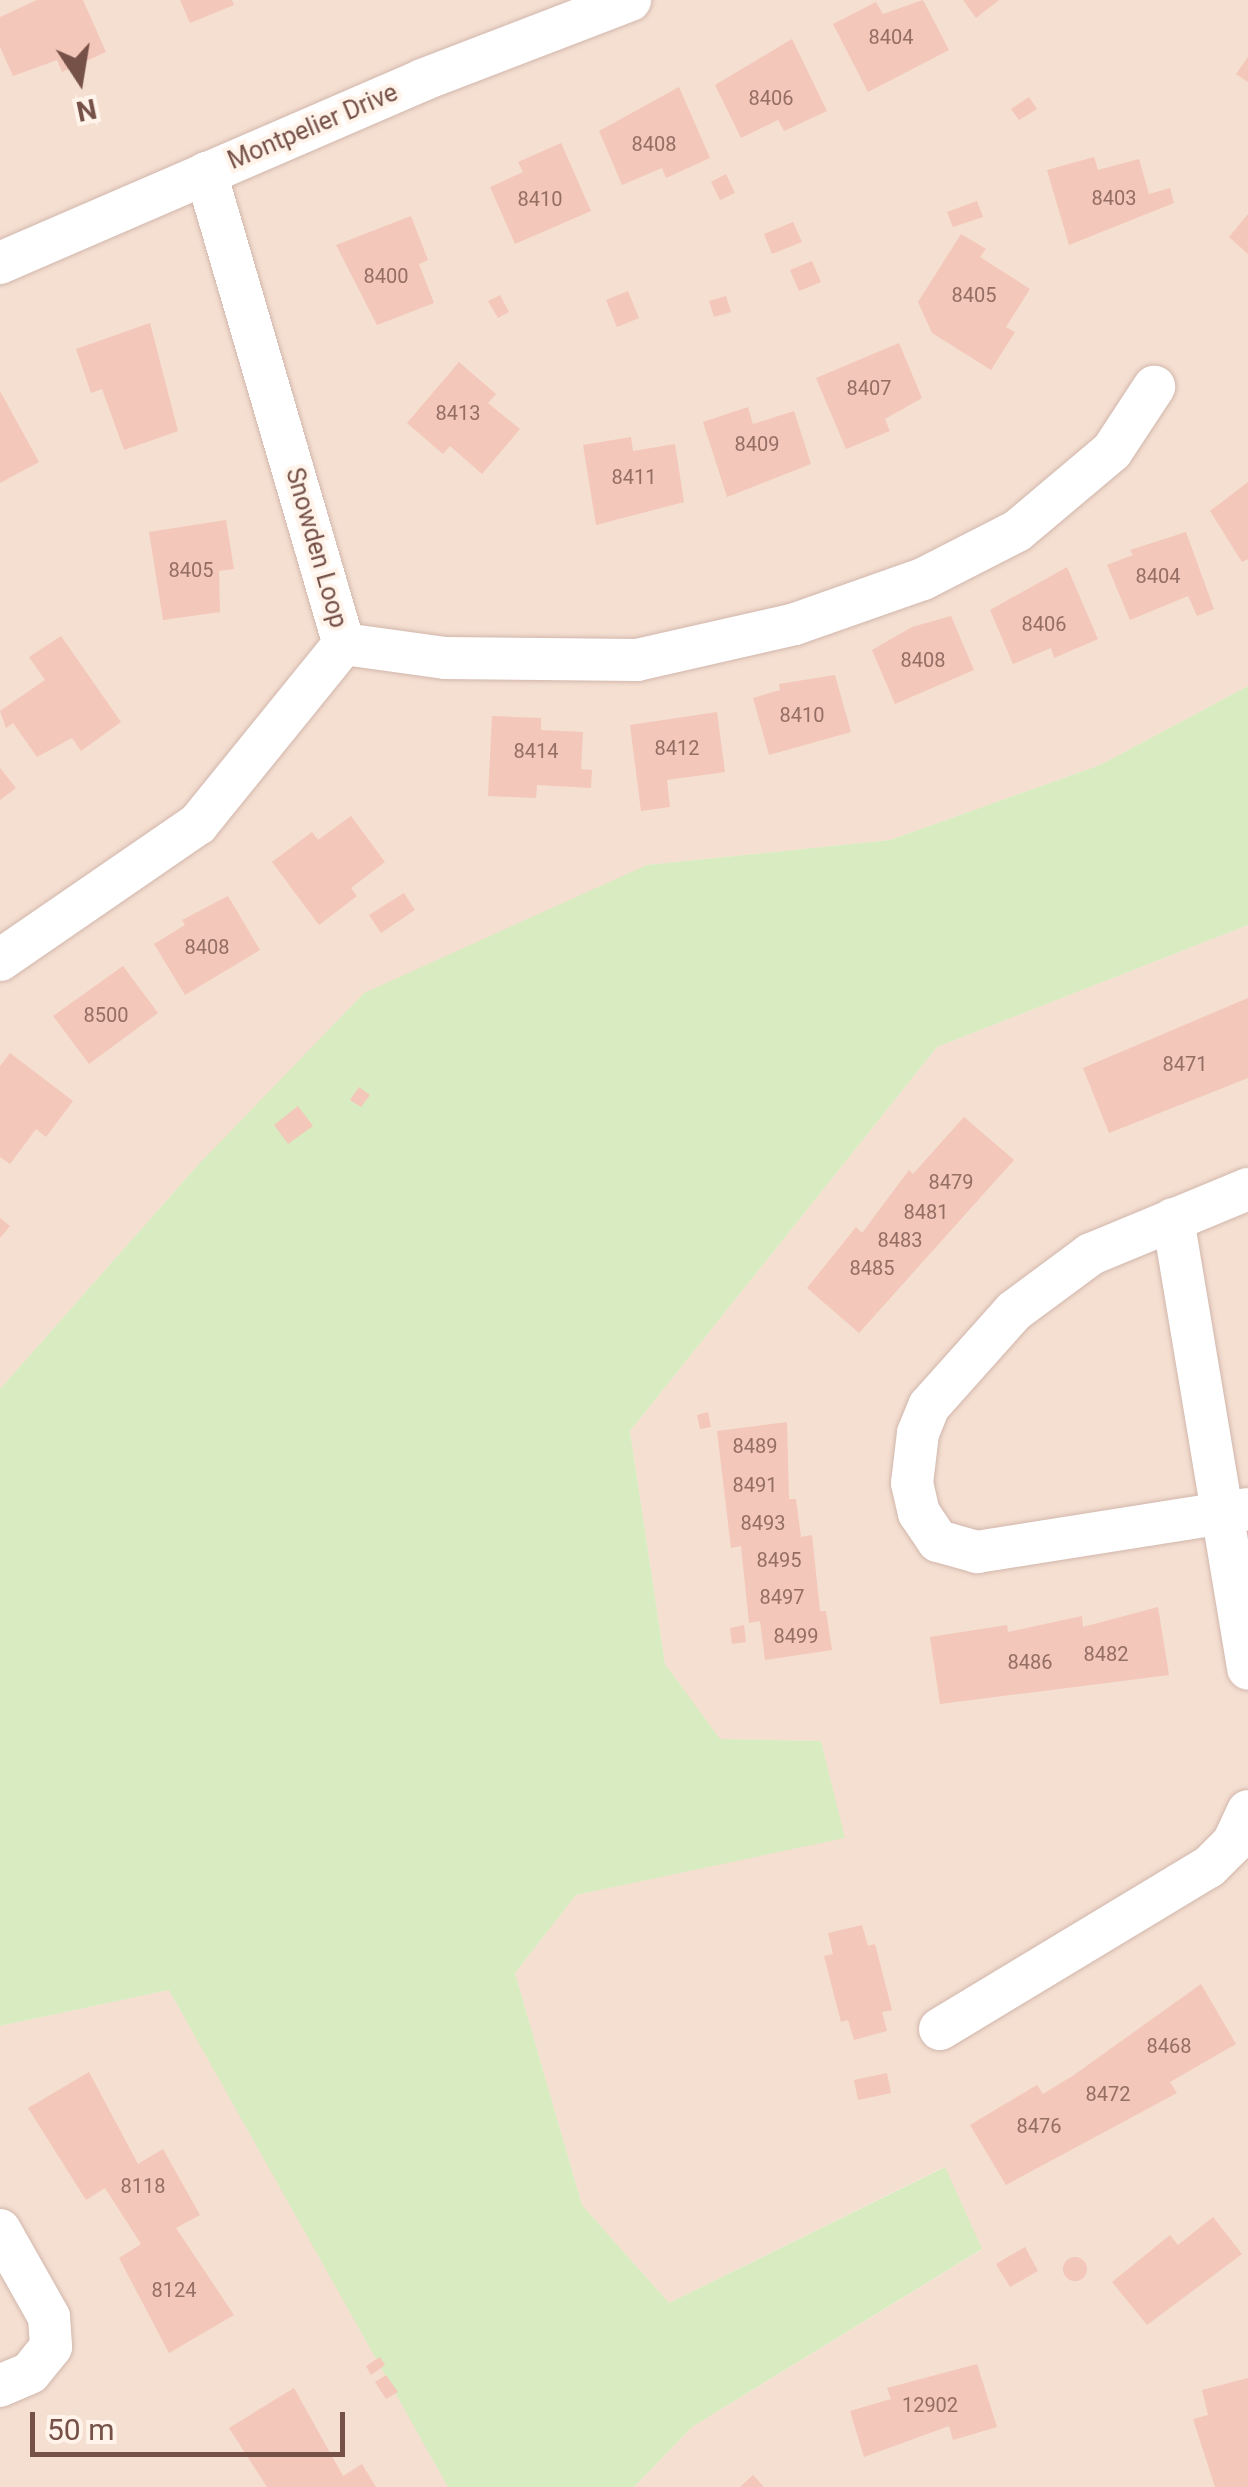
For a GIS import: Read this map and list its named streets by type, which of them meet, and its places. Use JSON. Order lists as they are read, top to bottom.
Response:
{
  "streets": {
    "street": ["Montpelier Drive", "Snowden Loop"]
  },
  "crossings": [
    ["Montpelier Drive", "Snowden Loop"]
  ],
  "house_numbers": [
    "8404",
    "8406",
    "8408",
    "8403",
    "8410",
    "8400",
    "8405",
    "8407",
    "8413",
    "8409",
    "8411",
    "8405",
    "8404",
    "8406",
    "8408",
    "8410",
    "8412",
    "8414",
    "8408",
    "8500",
    "8471",
    "8479",
    "8481",
    "8483",
    "8485",
    "8489",
    "8491",
    "8493",
    "8495",
    "8497",
    "8499",
    "8482",
    "8486",
    "8468",
    "8472",
    "8476",
    "8118",
    "8124",
    "12902"
  ],
  "scale_bar": "50 m",
  "north": "bottom"
}
